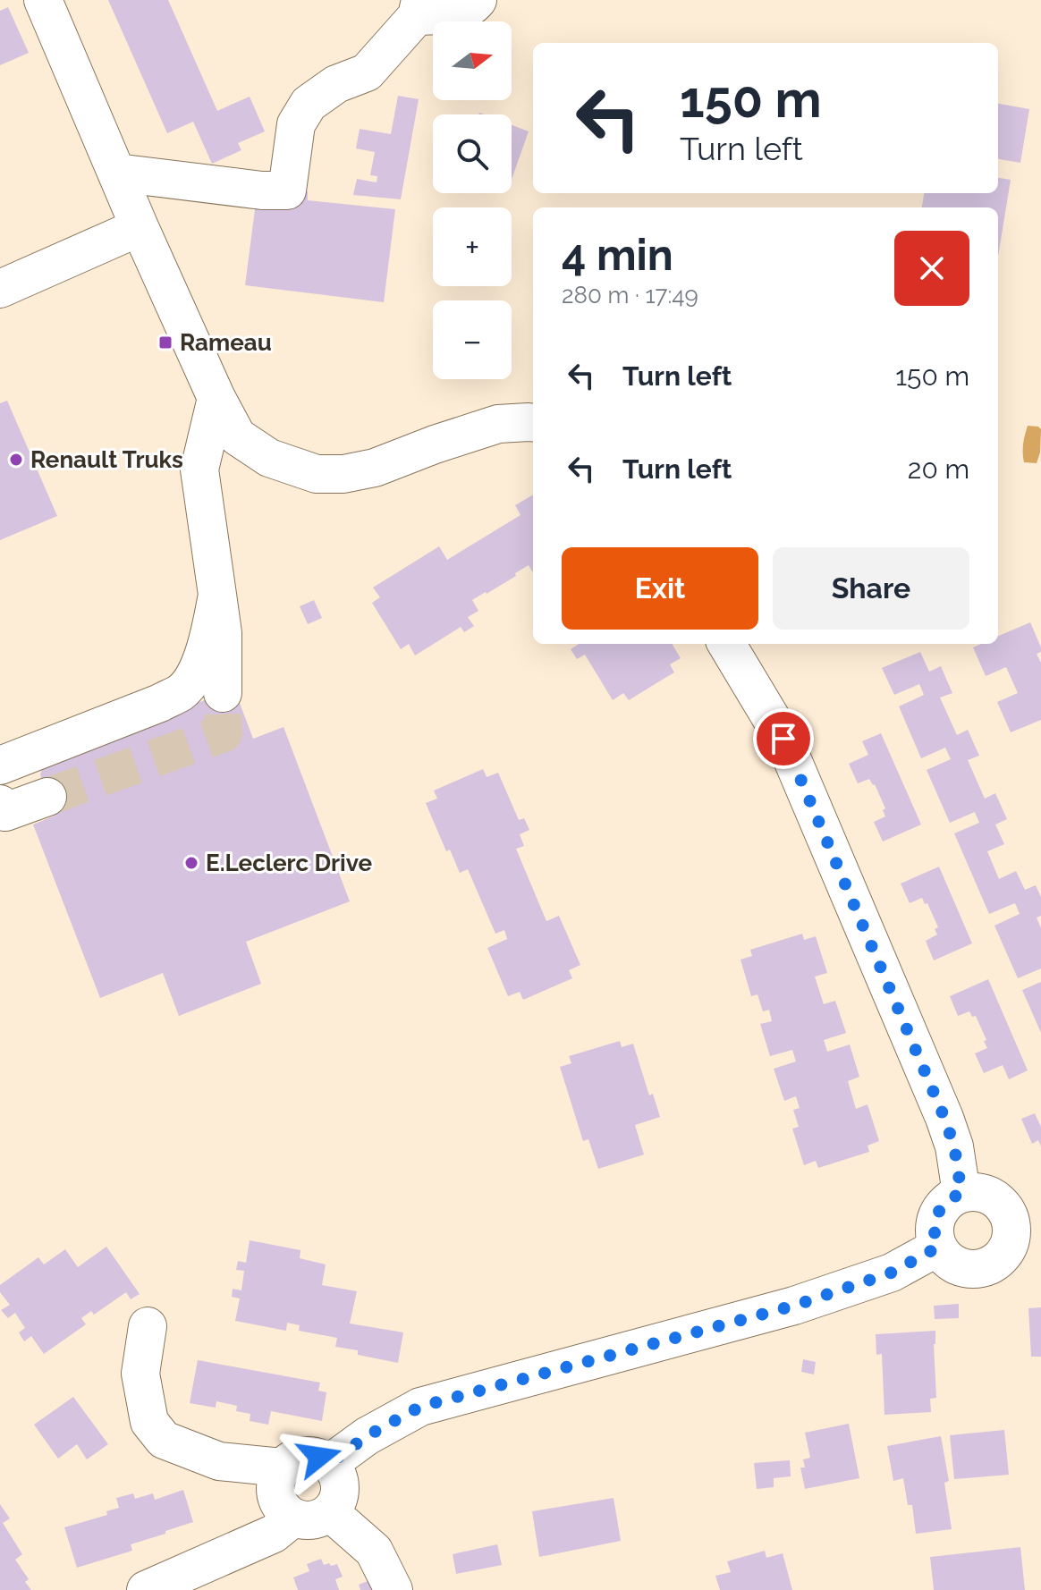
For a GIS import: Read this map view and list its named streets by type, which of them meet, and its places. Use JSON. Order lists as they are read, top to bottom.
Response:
{
  "places": {
    "transit": ["Rameau"],
    "other": ["Renault Truks", "E.Leclerc Drive"]
  },
  "north": "right",
  "page": {
    "map_buttons": ["+", "−"],
    "turn": ["150 m", "Turn left"],
    "heading": ["4 min", "280 m · 17:49"],
    "list": [
      {
        "name": "Turn left",
        "value": "150 m"
      },
      {
        "name": "Turn left",
        "value": "20 m"
      }
    ],
    "buttons": ["Exit", "Share"]
  }
}
